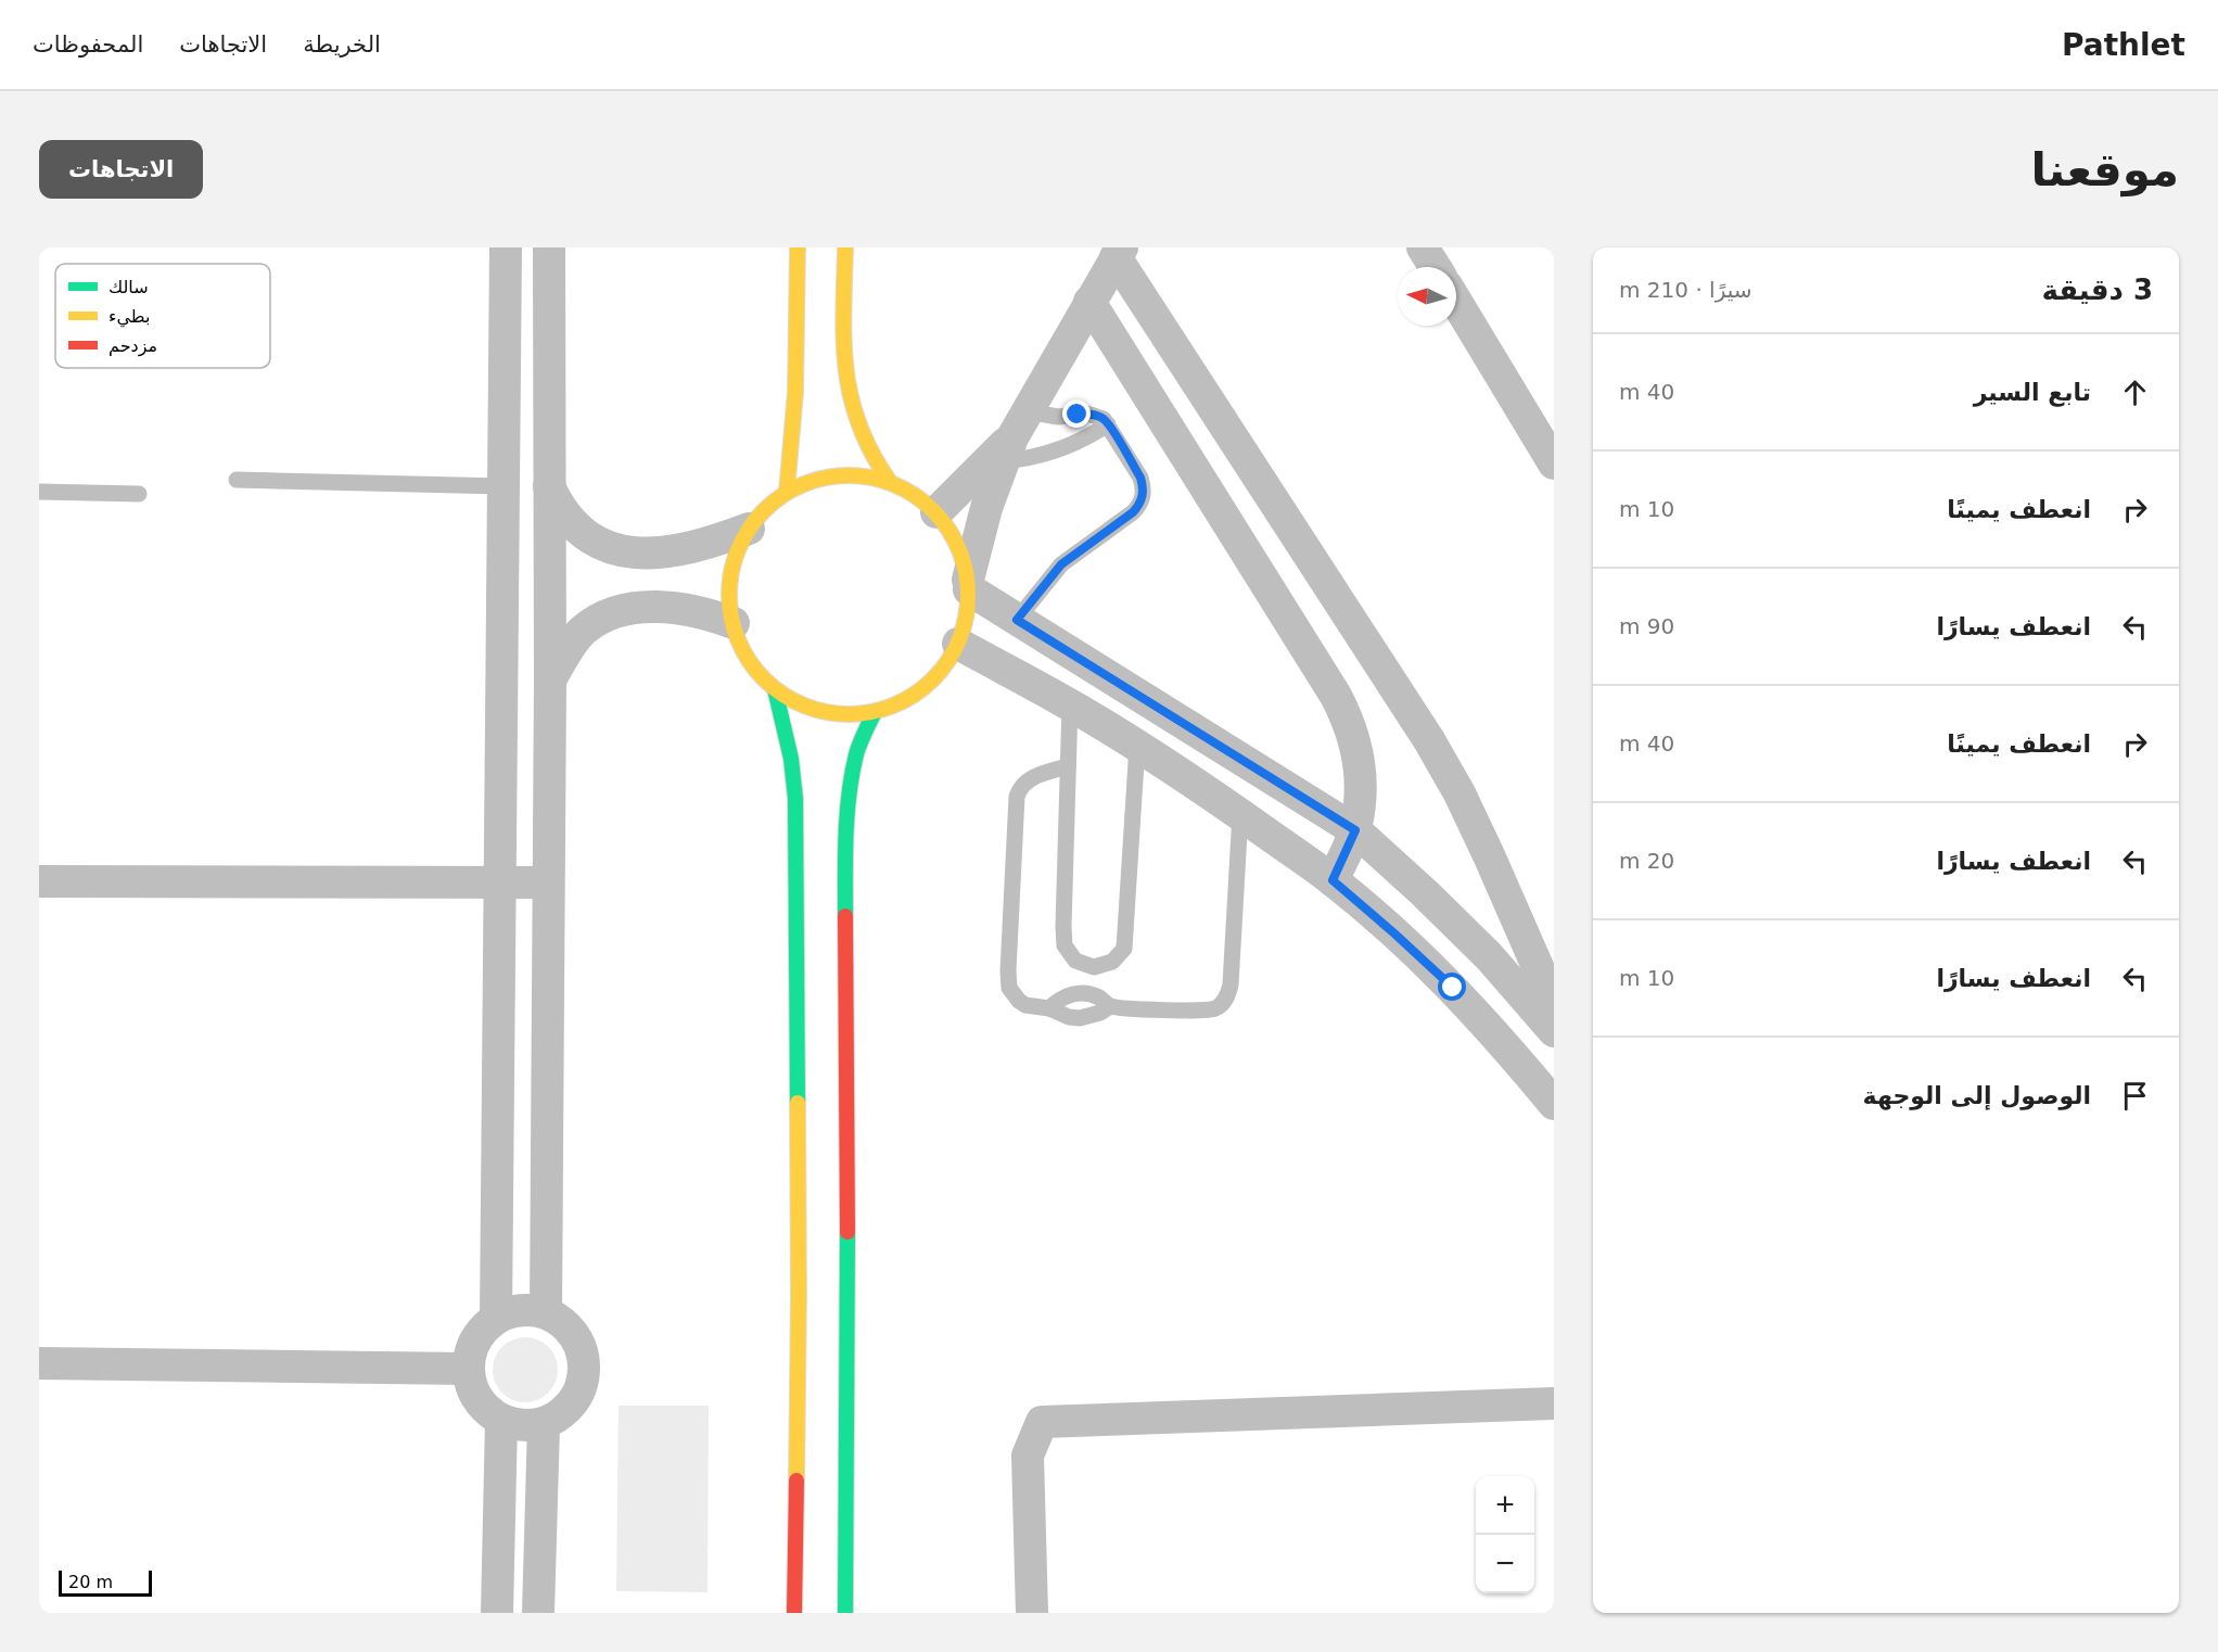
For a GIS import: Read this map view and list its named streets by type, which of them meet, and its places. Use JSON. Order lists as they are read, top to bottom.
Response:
{
  "legend": ["سالك", "بطيء", "مزدحم"],
  "scale_bar": "20 m",
  "north": "left",
  "page": {
    "header": "Pathlet",
    "nav": ["الخريطة", "الاتجاهات", "المحفوظات"],
    "buttons": "الاتجاهات",
    "title": "موقعنا",
    "heading": ["3 دقيقة", "سيرًا · 210 m"],
    "list": [
      ["تابع السير", "40 m"],
      ["انعطف يمينًا", "10 m"],
      ["انعطف يسارًا", "90 m"],
      ["انعطف يمينًا", "40 m"],
      ["انعطف يسارًا", "20 m"],
      ["انعطف يسارًا", "10 m"],
      "الوصول إلى الوجهة"
    ],
    "map_buttons": ["+", "−"],
    "scale": "20 m"
  }
}
